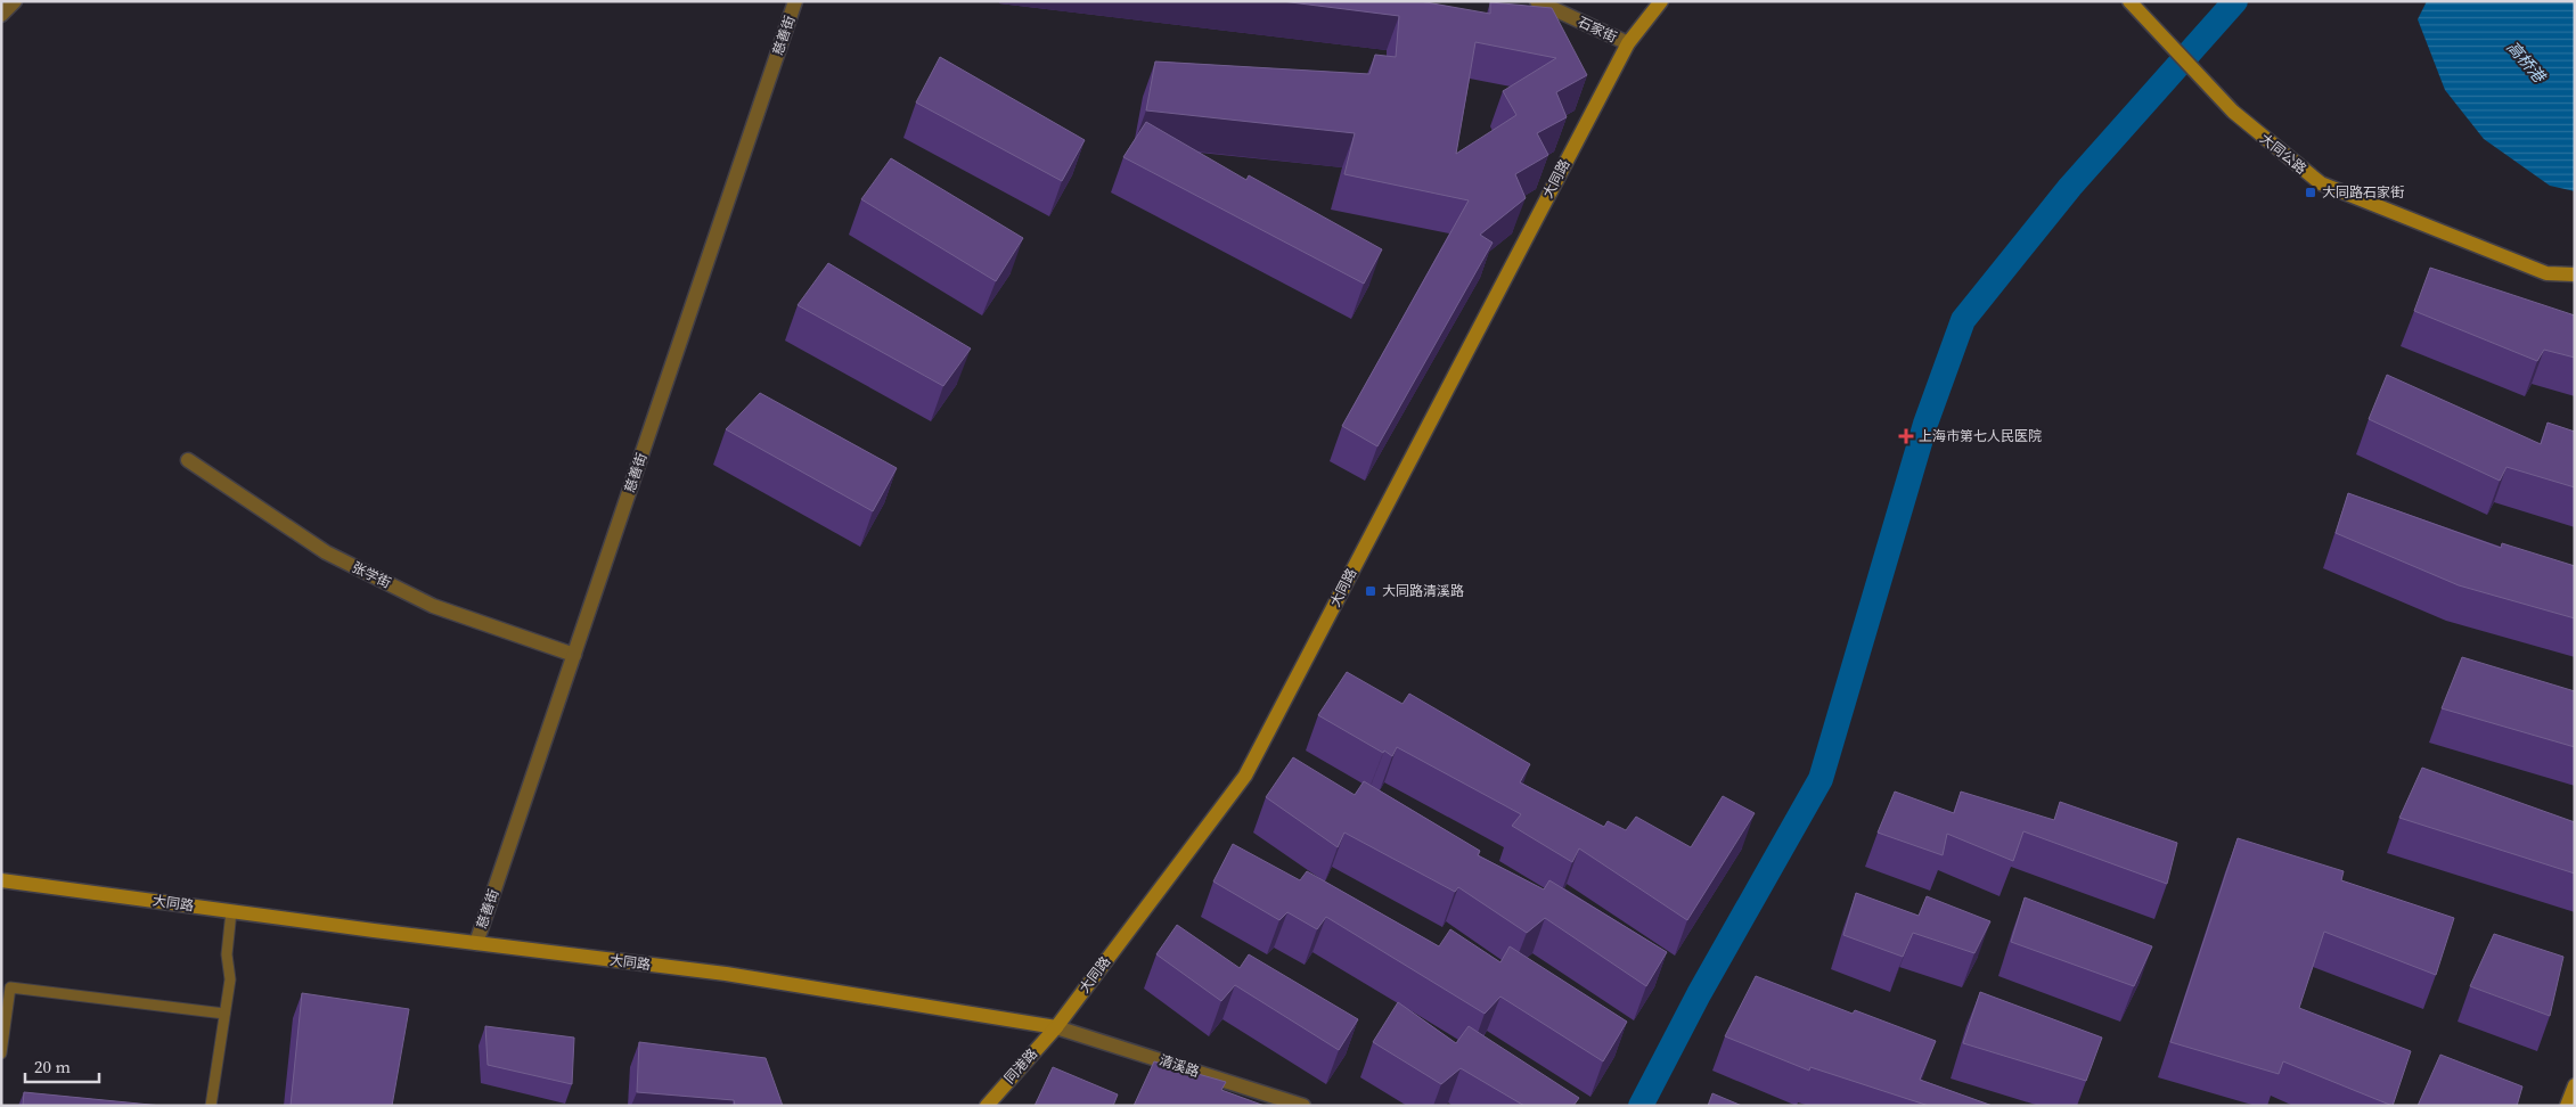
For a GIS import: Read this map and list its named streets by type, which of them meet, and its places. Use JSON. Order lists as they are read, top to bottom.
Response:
{
  "streets": {
    "street": [
      "石家街",
      "慈善街",
      "大同公路",
      "大同路",
      "张学街",
      "同港路",
      "清溪路"
    ]
  },
  "crossings": [
    ["石家街", "大同路"],
    ["慈善街", "大同路"],
    ["慈善街", "张学街"],
    ["大同路", "同港路"],
    ["大同路", "清溪路"],
    ["同港路", "清溪路"]
  ],
  "water": ["高桥港"],
  "places": {
    "transit": ["大同路石家街", "大同路清溪路"],
    "health": ["上海市第七人民医院"]
  },
  "scale_bar": "20 m"
}
